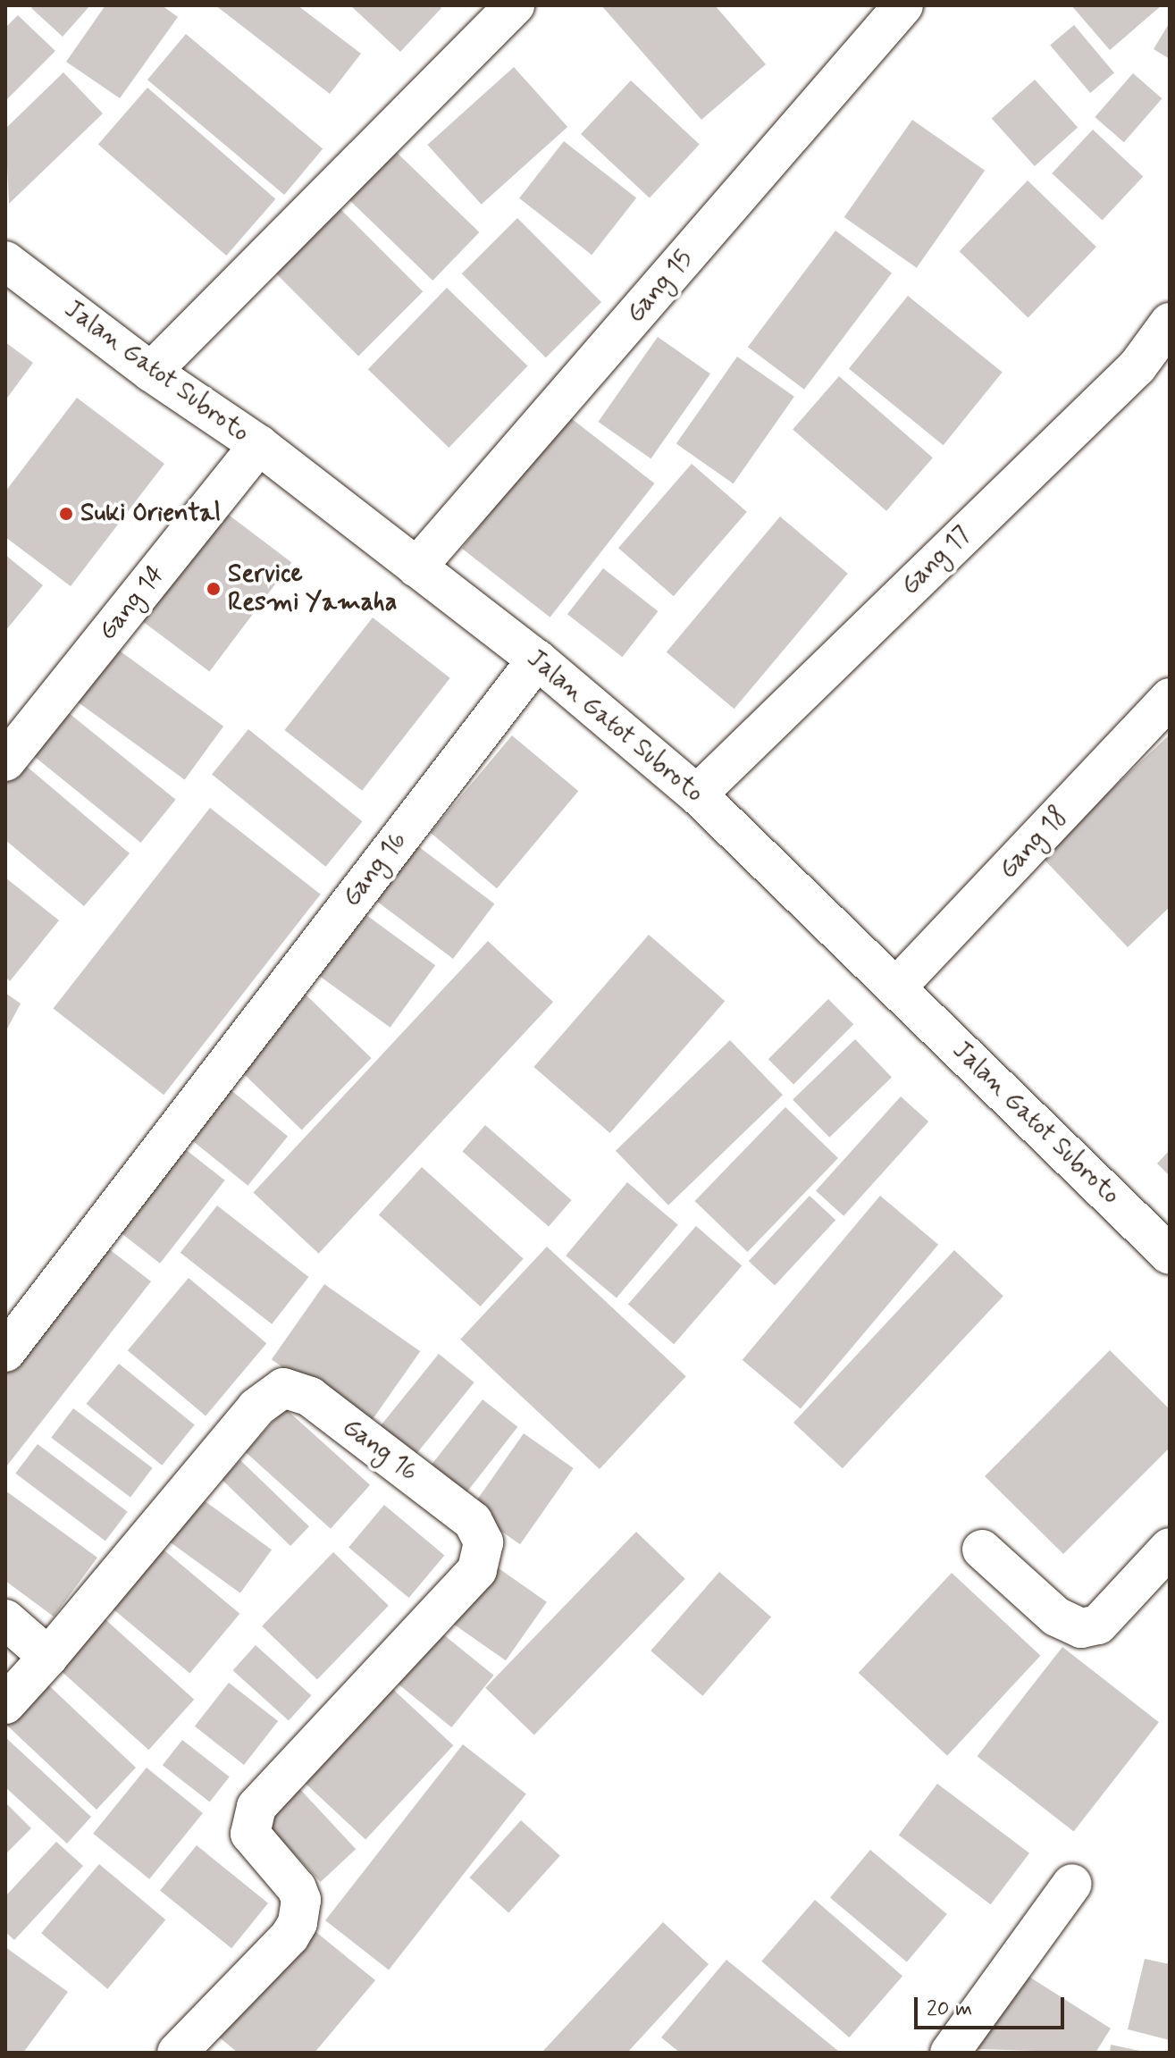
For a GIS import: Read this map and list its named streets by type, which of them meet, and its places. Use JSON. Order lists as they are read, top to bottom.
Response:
{
  "streets": {
    "street": [
      "Gang 15",
      "Jalan Gatot Subroto",
      "Gang 17",
      "Gang 14",
      "Gang 18",
      "Gang 16"
    ]
  },
  "crossings": [
    ["Gang 15", "Jalan Gatot Subroto"],
    ["Jalan Gatot Subroto", "Gang 17"],
    ["Jalan Gatot Subroto", "Gang 14"],
    ["Jalan Gatot Subroto", "Gang 18"],
    ["Jalan Gatot Subroto", "Gang 16"]
  ],
  "places": ["Suki Oriental", "Service Resmi Yamaha"],
  "scale_bar": "20 m"
}
